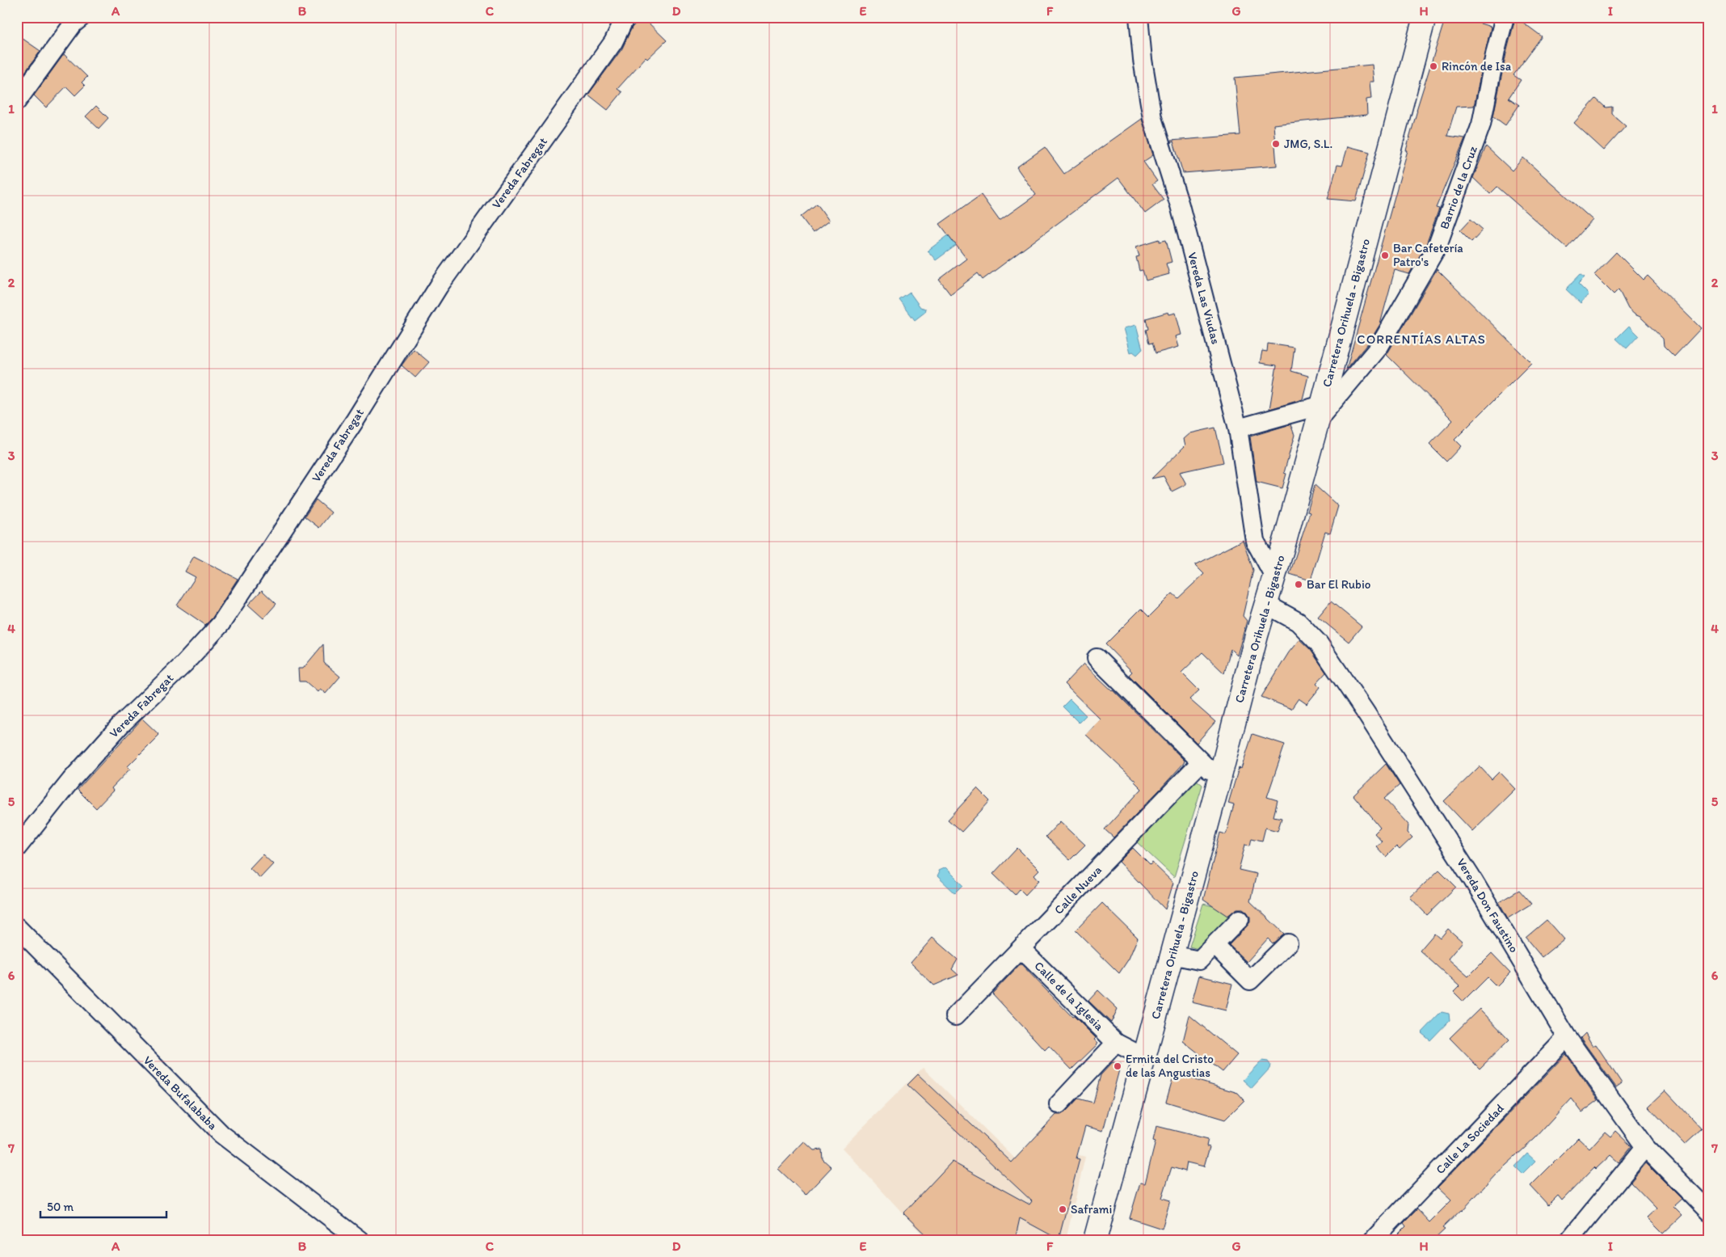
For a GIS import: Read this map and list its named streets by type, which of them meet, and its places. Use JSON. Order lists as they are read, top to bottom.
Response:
{
  "streets": {
    "main road": ["Carretera Orihuela - Bigastro"],
    "street": [
      "Vereda Fabregat",
      "Barrio de la Cruz",
      "Vereda Las Viudas",
      "Calle Nueva",
      "Vereda Don Faustino",
      "Calle de la Iglesia",
      "Vereda Bufalababa",
      "Calle La Sociedad"
    ]
  },
  "crossings": [
    ["Barrio de la Cruz", "Carretera Orihuela - Bigastro"],
    ["Vereda Las Viudas", "Carretera Orihuela - Bigastro"],
    ["Carretera Orihuela - Bigastro", "Vereda Don Faustino"],
    ["Carretera Orihuela - Bigastro", "Calle de la Iglesia"],
    ["Calle Nueva", "Calle de la Iglesia"],
    ["Vereda Don Faustino", "Calle La Sociedad"]
  ],
  "districts": ["CORRENTÍAS ALTAS"],
  "places": [
    "Rincón de Isa",
    "JMG, S.L.",
    "Bar Cafetería Patro's",
    "Bar El Rubio",
    "Ermita del Cristo de las Angustias",
    "Saframi"
  ],
  "scale_bar": "50 m",
  "grid": {
    "columns": [
      "A",
      "B",
      "C",
      "D",
      "E",
      "F",
      "G",
      "H",
      "I"
    ],
    "rows": [
      "1",
      "2",
      "3",
      "4",
      "5",
      "6",
      "7"
    ]
  }
}
